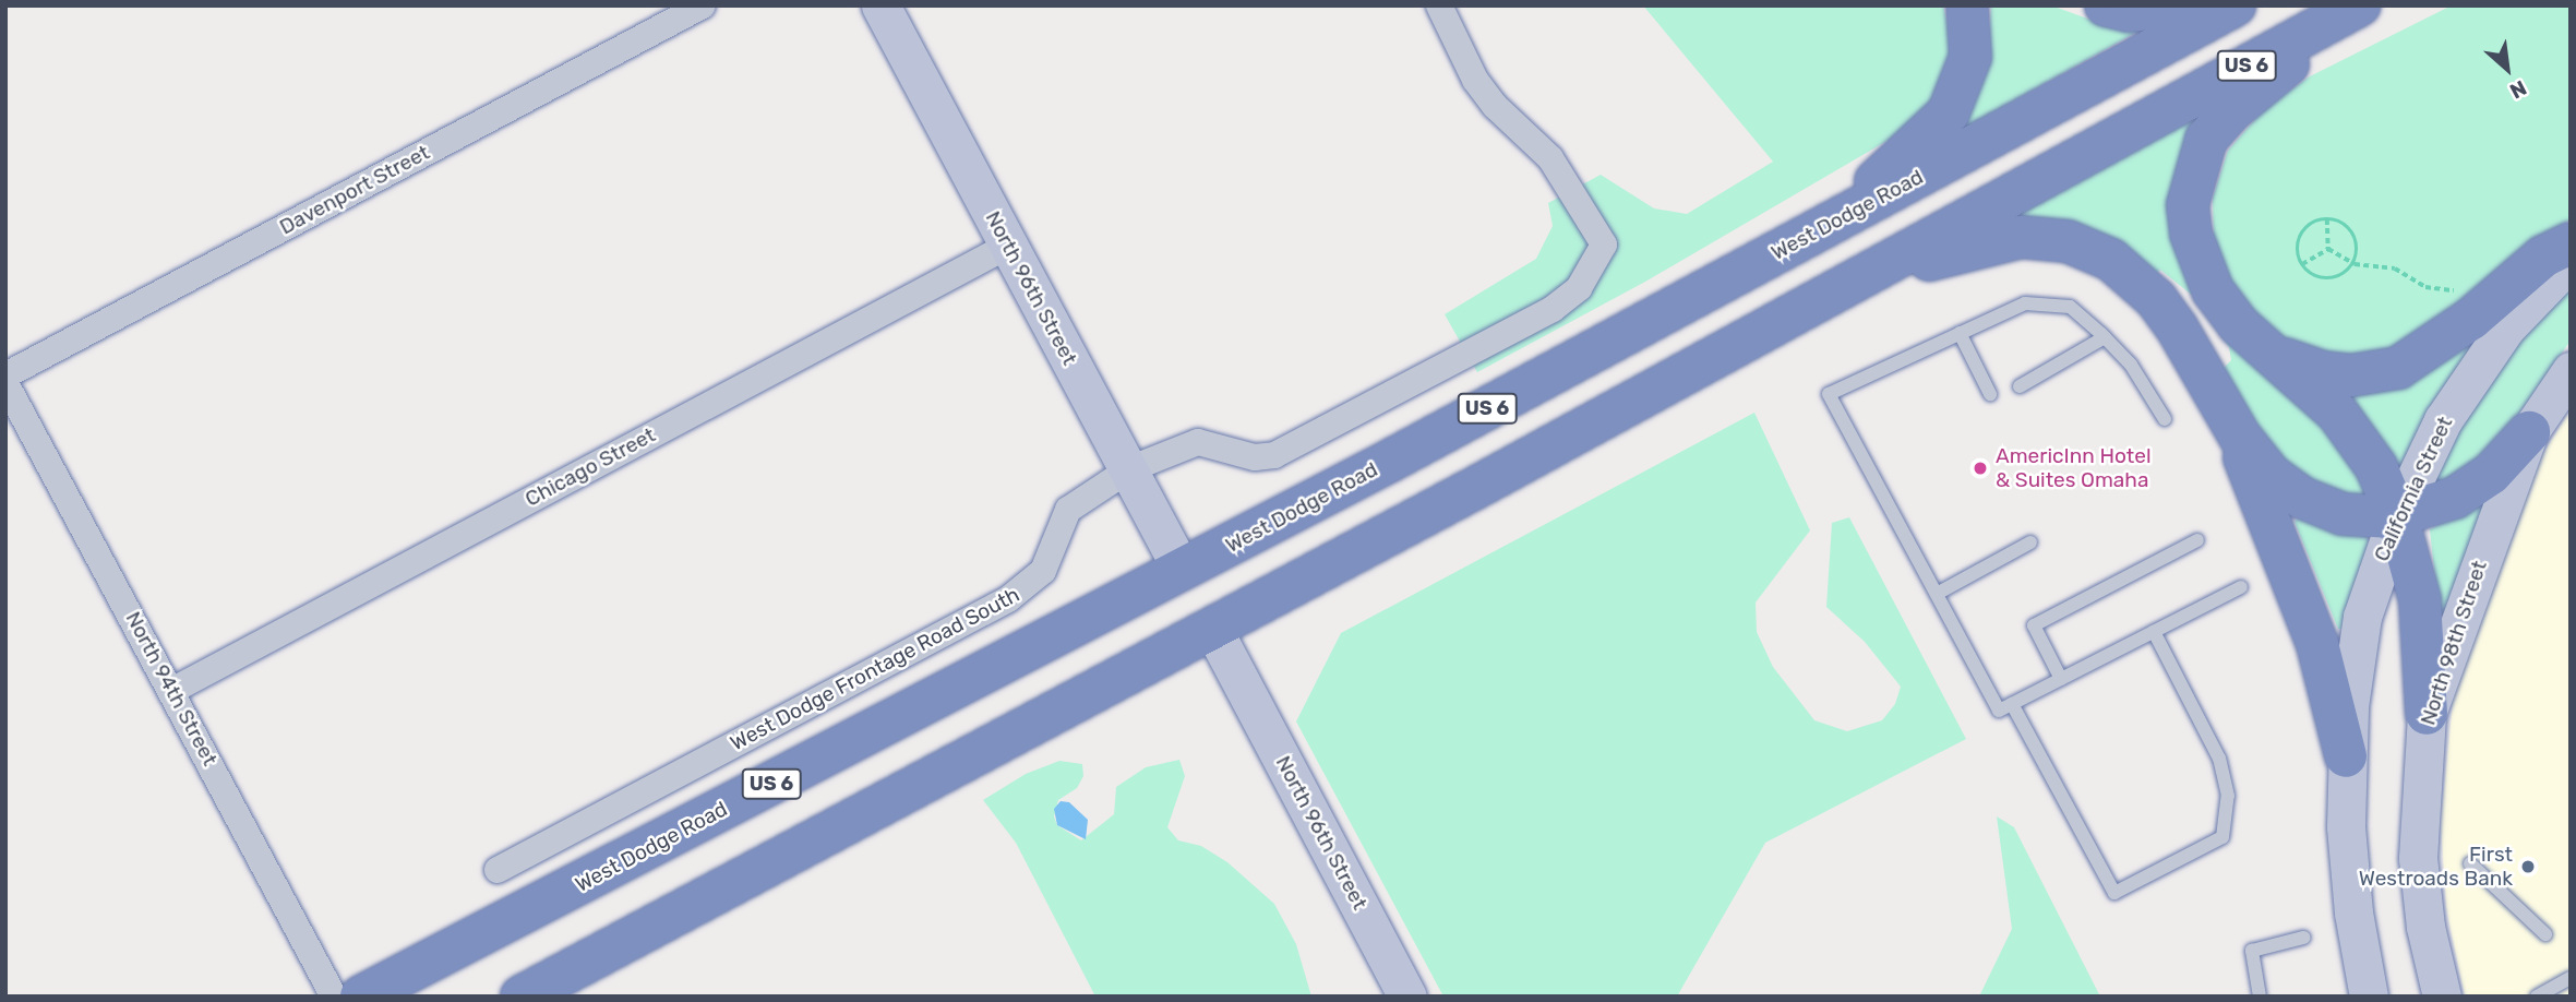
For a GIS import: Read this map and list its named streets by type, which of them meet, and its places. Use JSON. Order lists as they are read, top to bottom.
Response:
{
  "streets": {
    "highway": ["US 6", "West Dodge Road"],
    "street": [
      "Davenport Street",
      "North 96th Street",
      "Chicago Street",
      "California Street",
      "North 98th Street",
      "West Dodge Frontage Road South",
      "North 94th Street"
    ]
  },
  "crossings": [
    ["US 6", "North 96th Street"],
    ["West Dodge Road", "North 96th Street"],
    ["North 96th Street", "Chicago Street"],
    ["North 96th Street", "West Dodge Frontage Road South"],
    ["Chicago Street", "North 94th Street"]
  ],
  "places": ["AmericInn Hotel & Suites Omaha", "First Westroads Bank"],
  "north": "bottom right"
}
